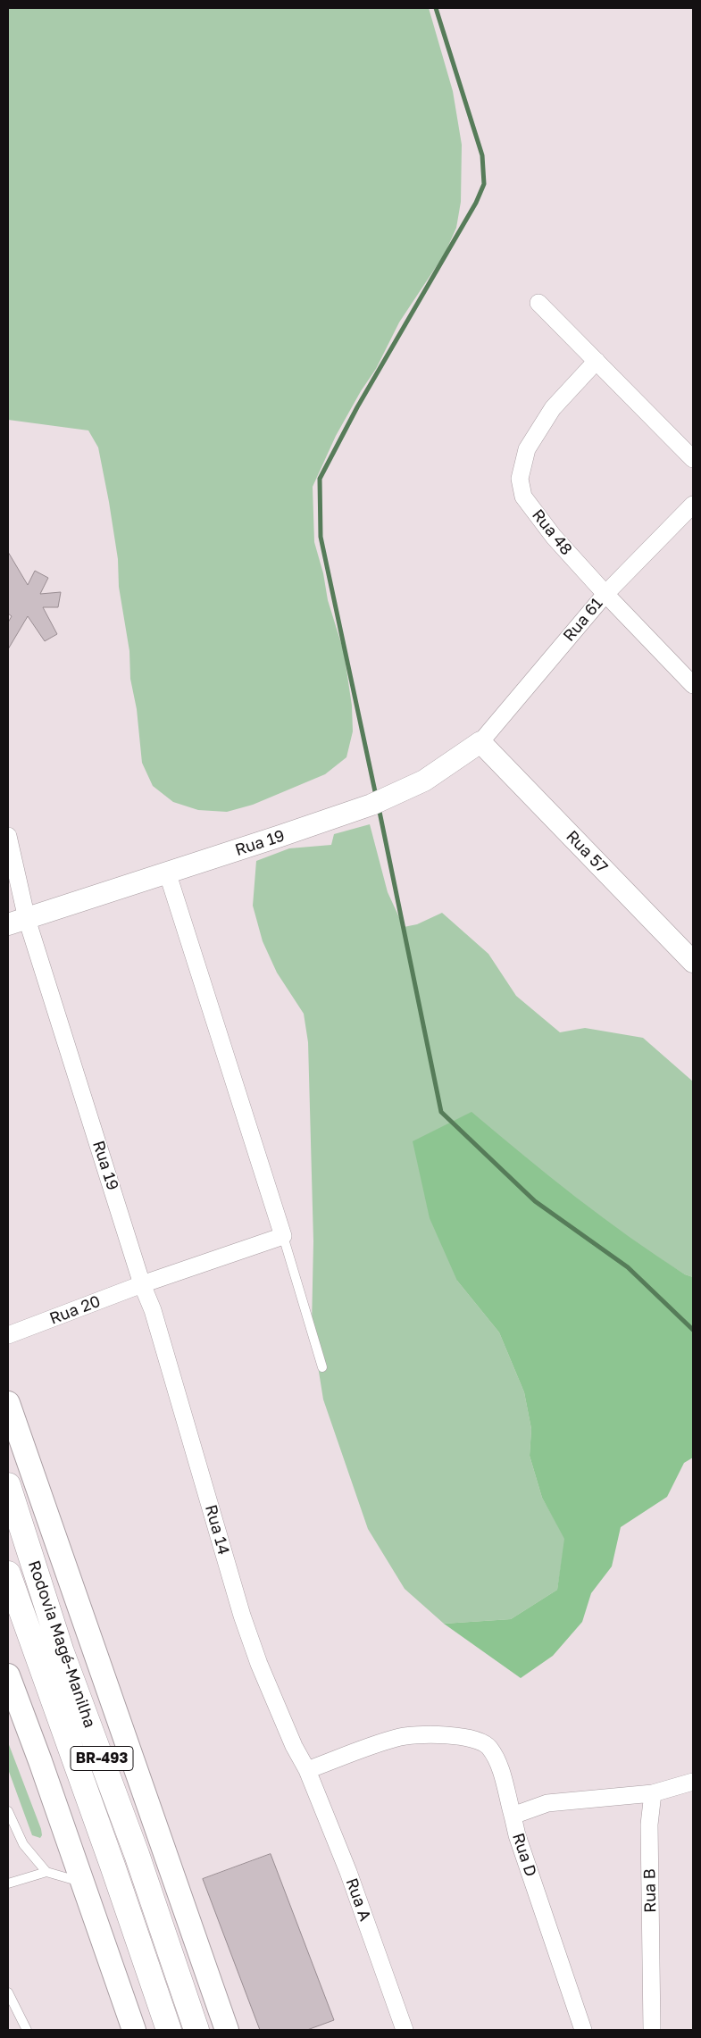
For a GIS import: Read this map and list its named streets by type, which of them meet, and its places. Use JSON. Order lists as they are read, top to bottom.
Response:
{
  "streets": {
    "highway": ["Rodovia Magé-Manilha", "BR-493"],
    "street": [
      "Rua 48",
      "Rua 61",
      "Rua 19",
      "Rua 57",
      "Rua 20",
      "Rua 14",
      "Rua D",
      "Rua B",
      "Rua A"
    ]
  },
  "crossings": [
    ["Rua 48", "Rua 61"],
    ["Rua 61", "Rua 19"],
    ["Rua 61", "Rua 57"],
    ["Rua 19", "Rua 57"],
    ["Rua 19", "Rua 20"],
    ["Rua 19", "Rua 14"],
    ["Rua 20", "Rua 14"],
    ["Rua 14", "Rua A"],
    ["Rua D", "Rua B"]
  ]
}
